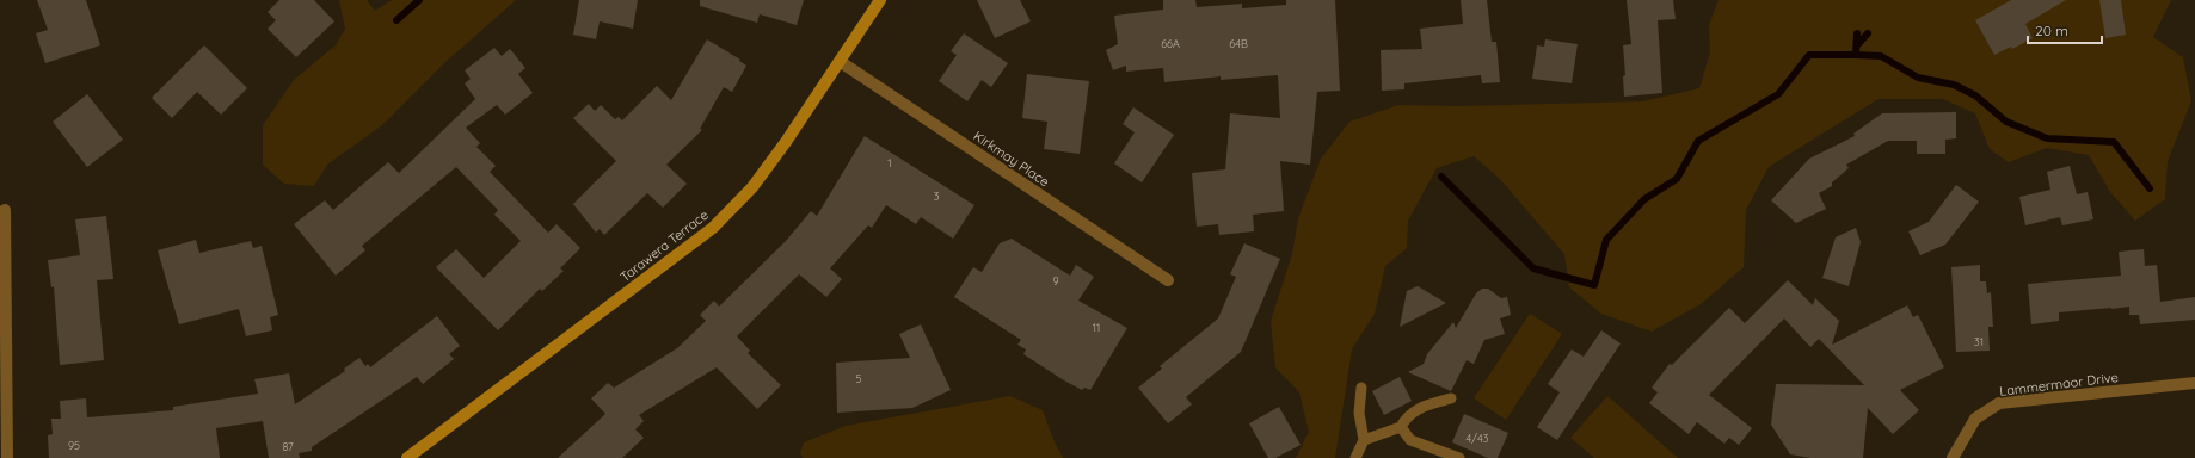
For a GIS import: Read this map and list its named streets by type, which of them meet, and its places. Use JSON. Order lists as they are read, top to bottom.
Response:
{
  "streets": {
    "street": ["Kirkmay Place", "Tarawera Terrace", "Lammermoor Drive"]
  },
  "crossings": [
    ["Kirkmay Place", "Tarawera Terrace"]
  ],
  "house_numbers": [
    "66A",
    "64B",
    "1",
    "3",
    "9",
    "11",
    "31",
    "5",
    "4/43",
    "95",
    "87"
  ],
  "scale_bar": "20 m"
}
